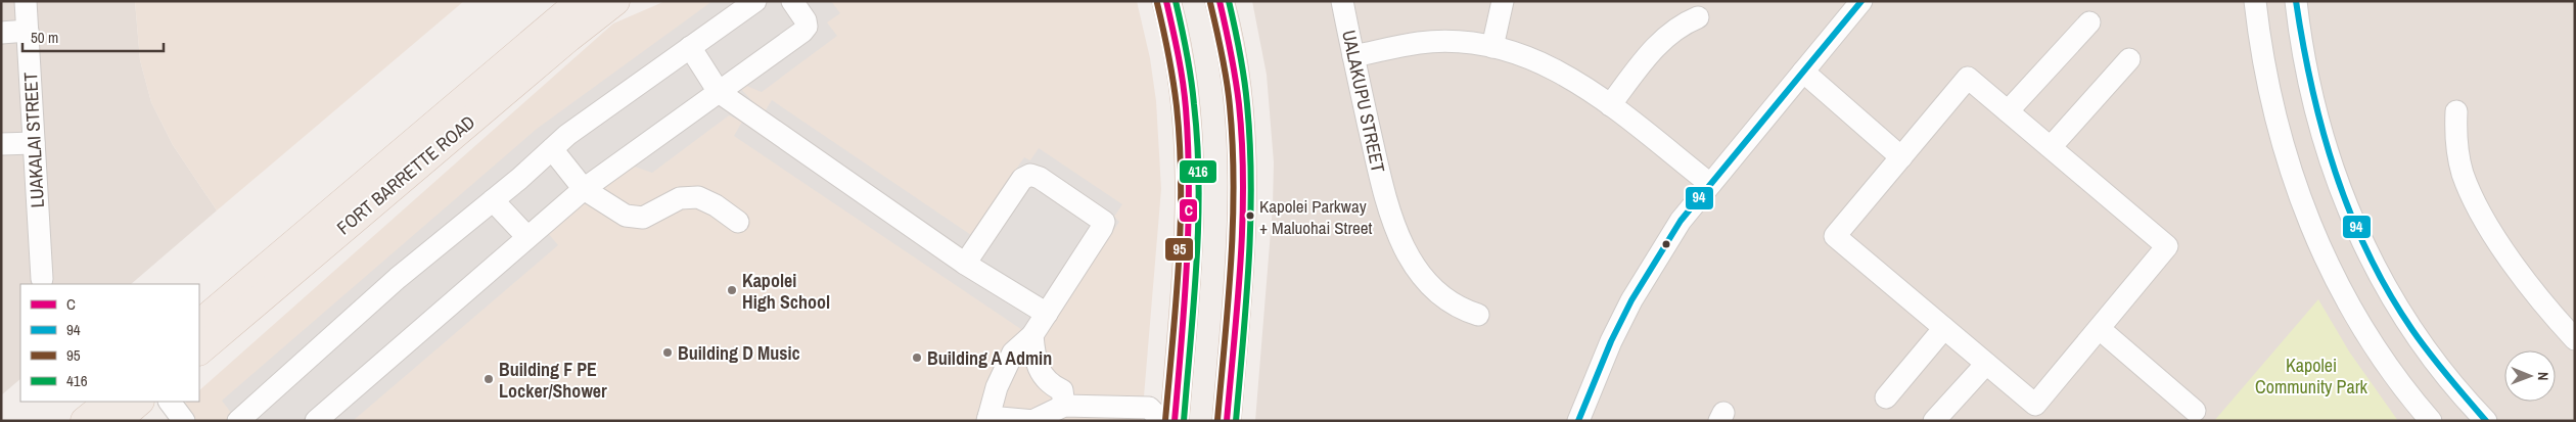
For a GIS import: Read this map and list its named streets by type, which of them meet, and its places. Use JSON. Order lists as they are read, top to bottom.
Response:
{
  "streets": {
    "main road": ["FORT BARRETTE ROAD"],
    "street": ["UALAKUPU STREET", "LUAKALAI STREET"]
  },
  "parks": ["Kapolei Community Park"],
  "places": [
    "Kapolei Parkway + Maluohai Street",
    "Kapolei High School",
    "Building D Music",
    "Building A Admin",
    "Building F PE Locker/Shower"
  ],
  "lines": [
    "transit line C",
    "transit line 94",
    "transit line 416",
    "transit line 95"
  ],
  "legend": [
    "C",
    "94",
    "95",
    "416"
  ],
  "scale_bar": "50 m",
  "north": "right"
}
